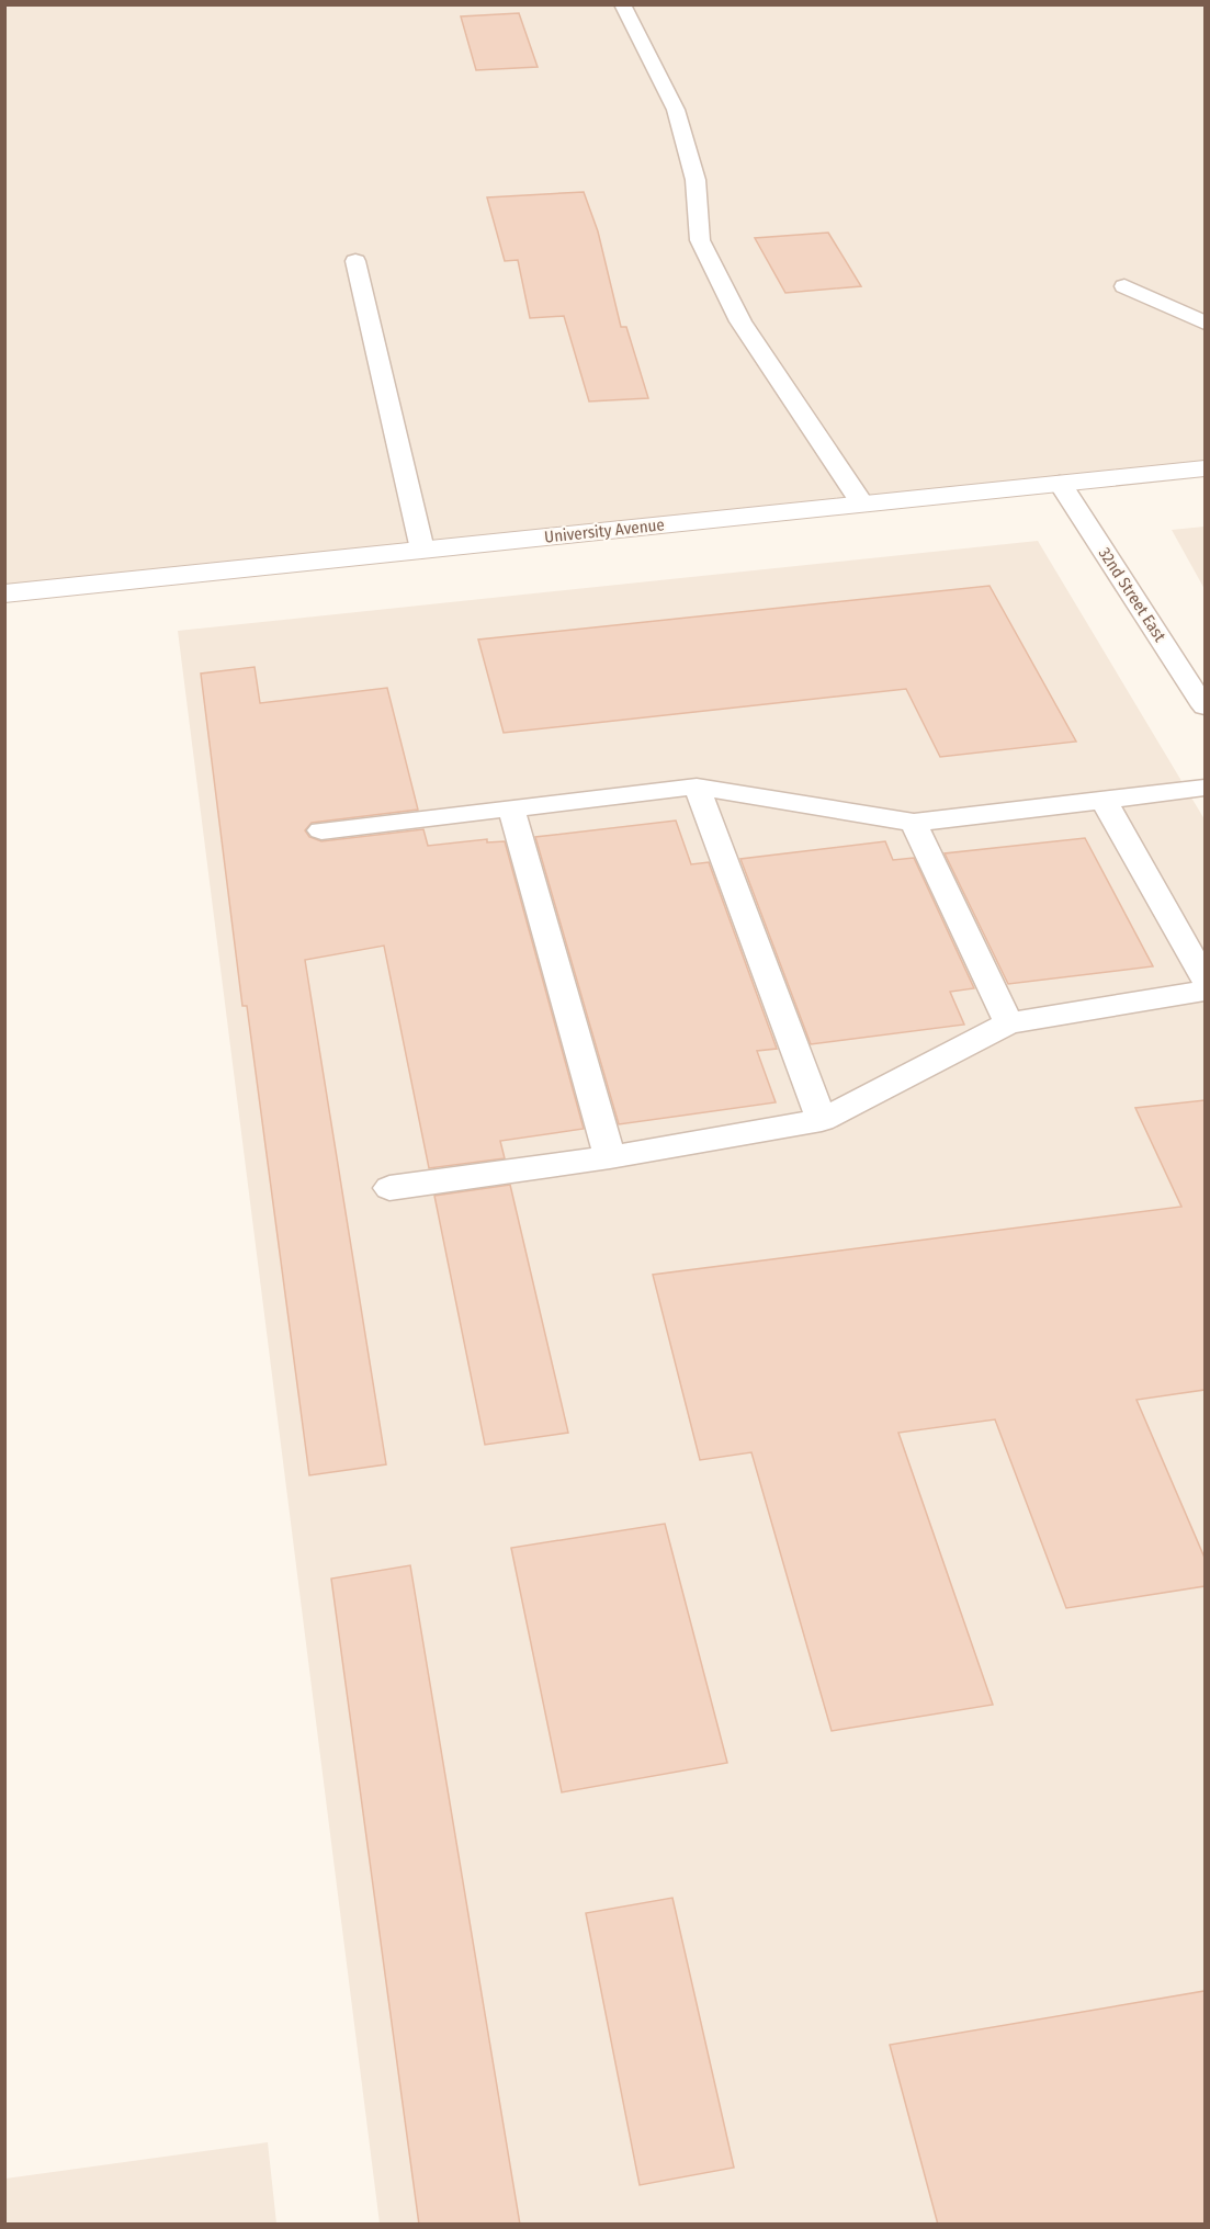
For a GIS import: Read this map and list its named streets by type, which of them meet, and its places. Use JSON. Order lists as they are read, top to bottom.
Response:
{
  "streets": {
    "street": ["University Avenue"],
    "lane": ["32nd Street East"]
  },
  "crossings": [
    ["University Avenue", "32nd Street East"]
  ]
}
